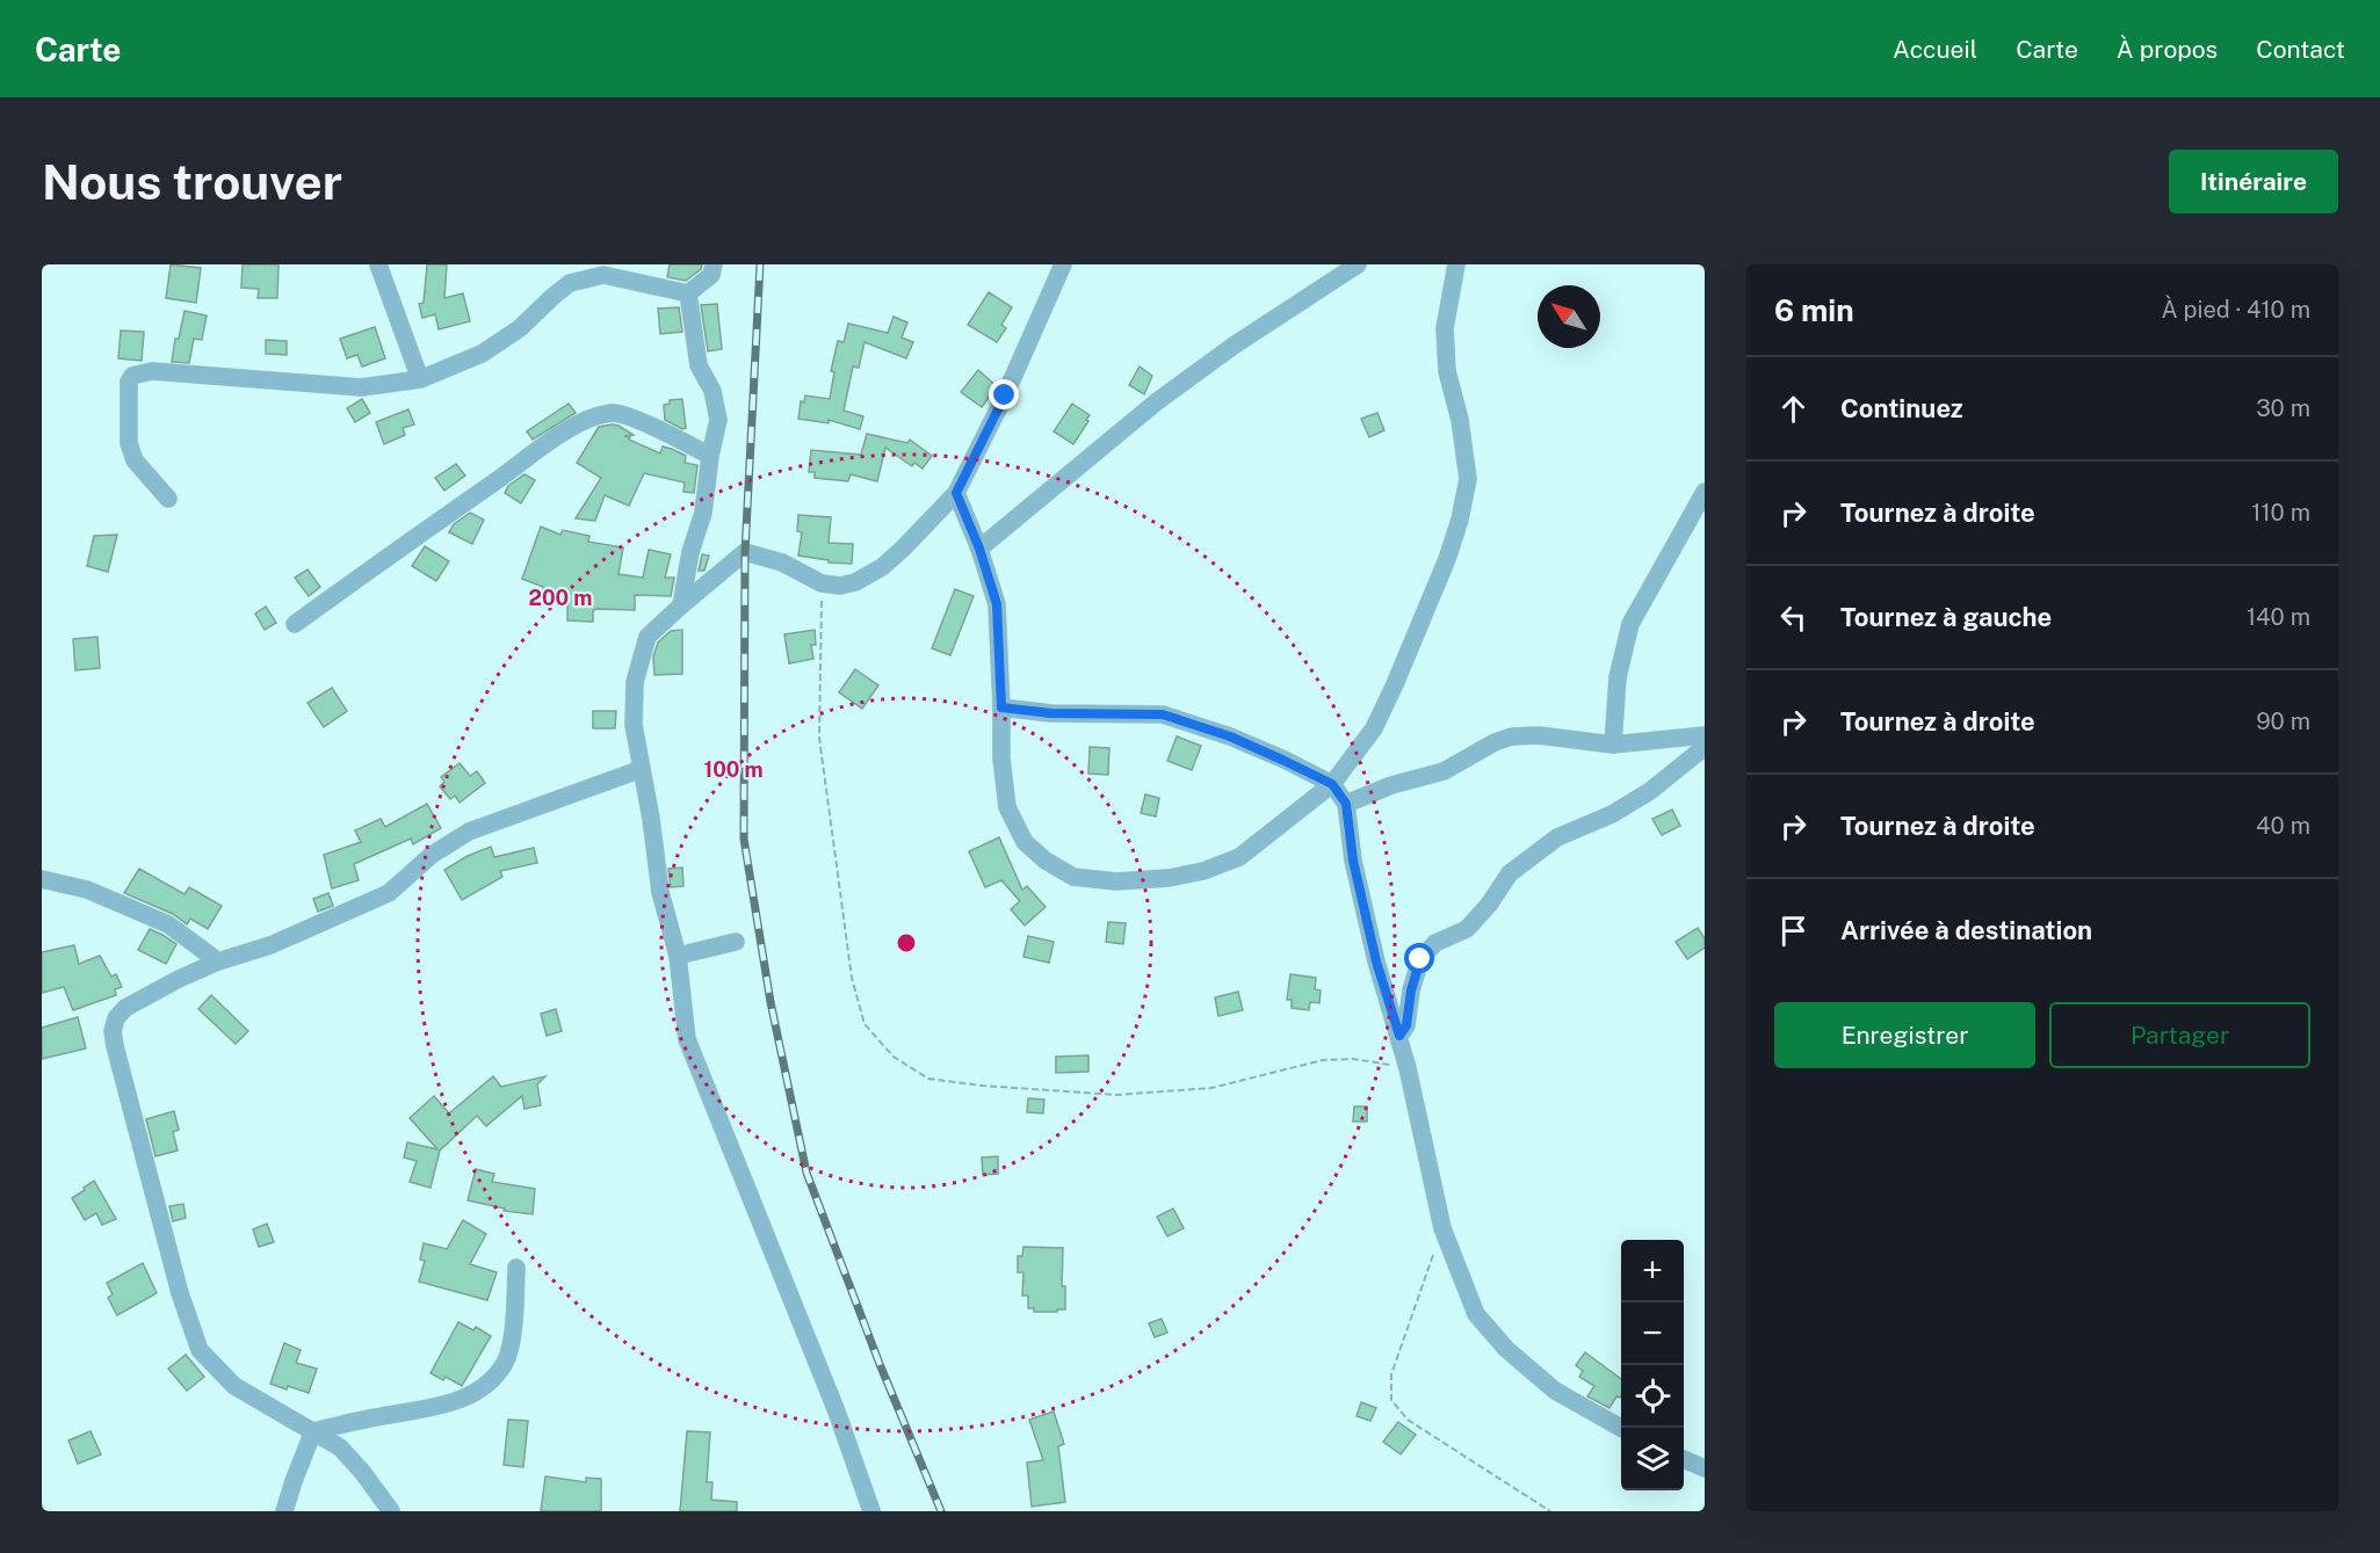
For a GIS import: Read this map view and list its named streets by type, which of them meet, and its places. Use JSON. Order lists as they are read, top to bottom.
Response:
{
  "north": "top left",
  "page": {
    "header": "Carte",
    "nav": [
      "Accueil",
      "Carte",
      "À propos",
      "Contact"
    ],
    "buttons": [
      "Itinéraire",
      ["Enregistrer", "Partager"]
    ],
    "title": "Nous trouver",
    "heading": ["6 min", "À pied · 410 m"],
    "list": [
      ["Continuez", "30 m"],
      ["Tournez à droite", "110 m"],
      ["Tournez à gauche", "140 m"],
      ["Tournez à droite", "90 m"],
      ["Tournez à droite", "40 m"],
      "Arrivée à destination"
    ],
    "map_buttons": ["+", "−"]
  },
  "rings": ["200 m", "100 m"]
}
